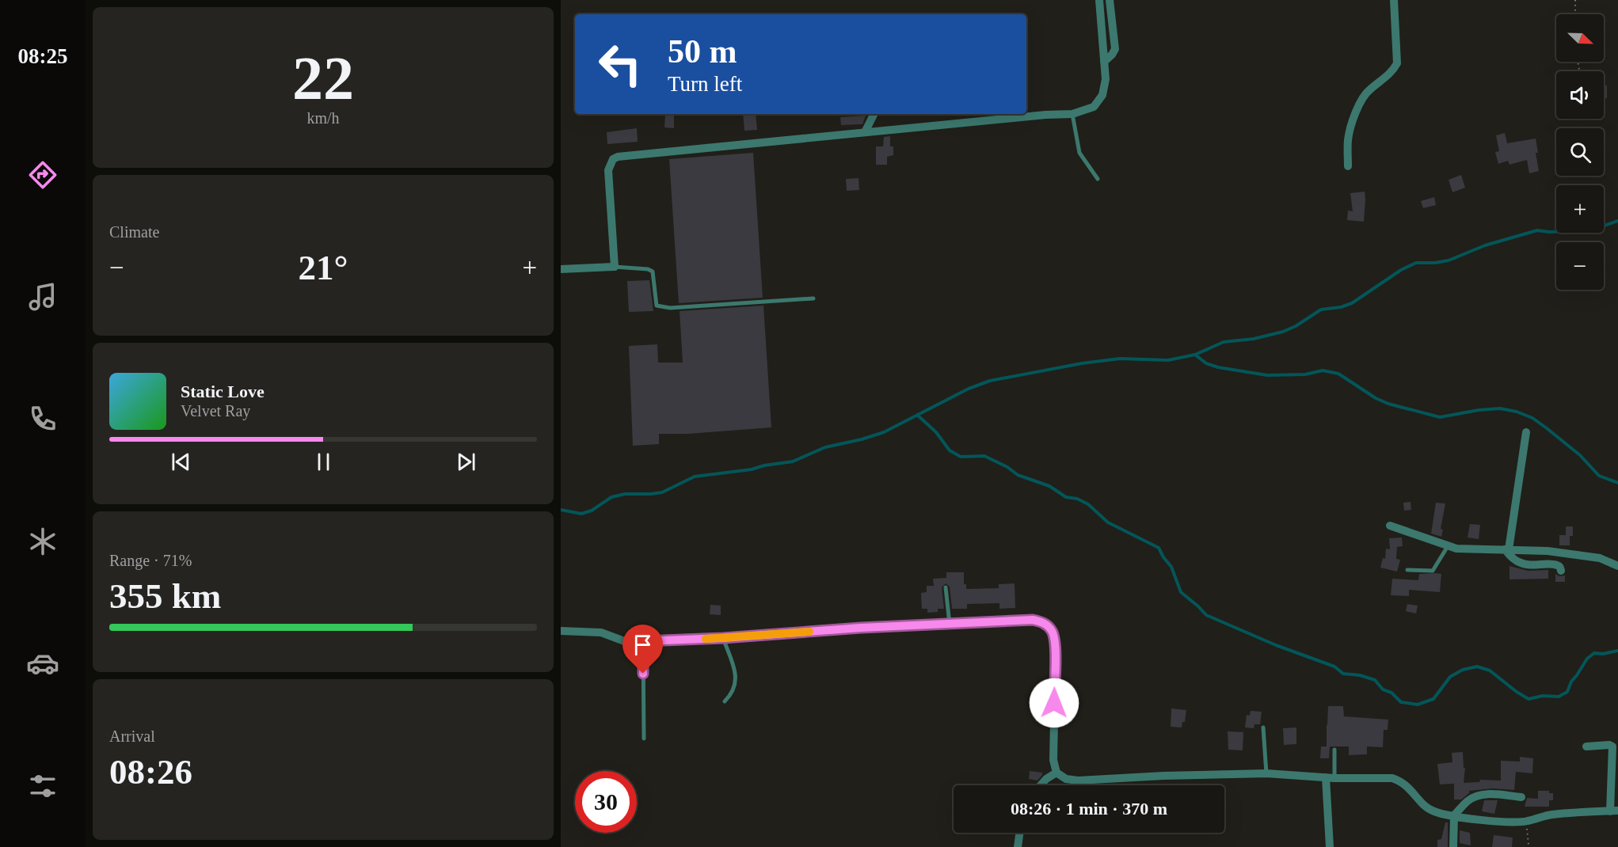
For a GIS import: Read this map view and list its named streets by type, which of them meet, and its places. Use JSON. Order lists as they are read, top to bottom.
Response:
{
  "north": "bottom right",
  "page": {
    "tabs": "08:25",
    "tile": [
      ["22", "km/h"],
      "Climate",
      ["Range · 71%", "355 km"],
      ["Arrival", "08:26"]
    ],
    "map_buttons": ["+", "−"],
    "turn": ["50 m", "Turn left"],
    "heat": ["−", "21°", "+"],
    "song": ["Static Love", "Velvet Ray"],
    "limit": "30",
    "trip": "08:26 · 1 min · 370 m"
  }
}
